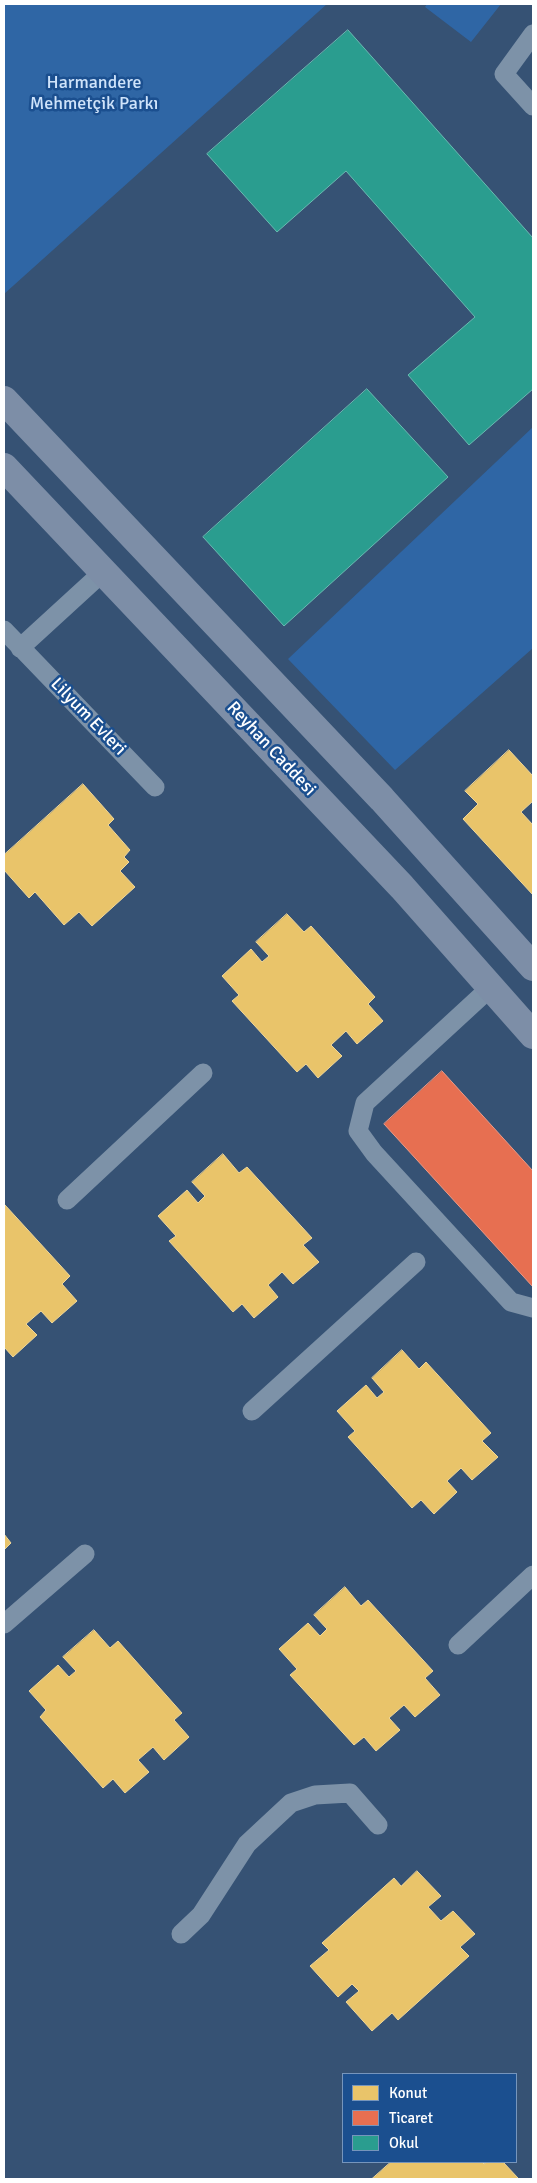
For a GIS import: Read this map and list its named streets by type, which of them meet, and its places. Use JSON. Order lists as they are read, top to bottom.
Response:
{
  "streets": {
    "main road": ["Reyhan Caddesi"],
    "lane": ["Lilyum Evleri"]
  },
  "parks": ["Harmandere Mehmetçik Parkı"],
  "legend": ["Konut", "Ticaret", "Okul"]
}
